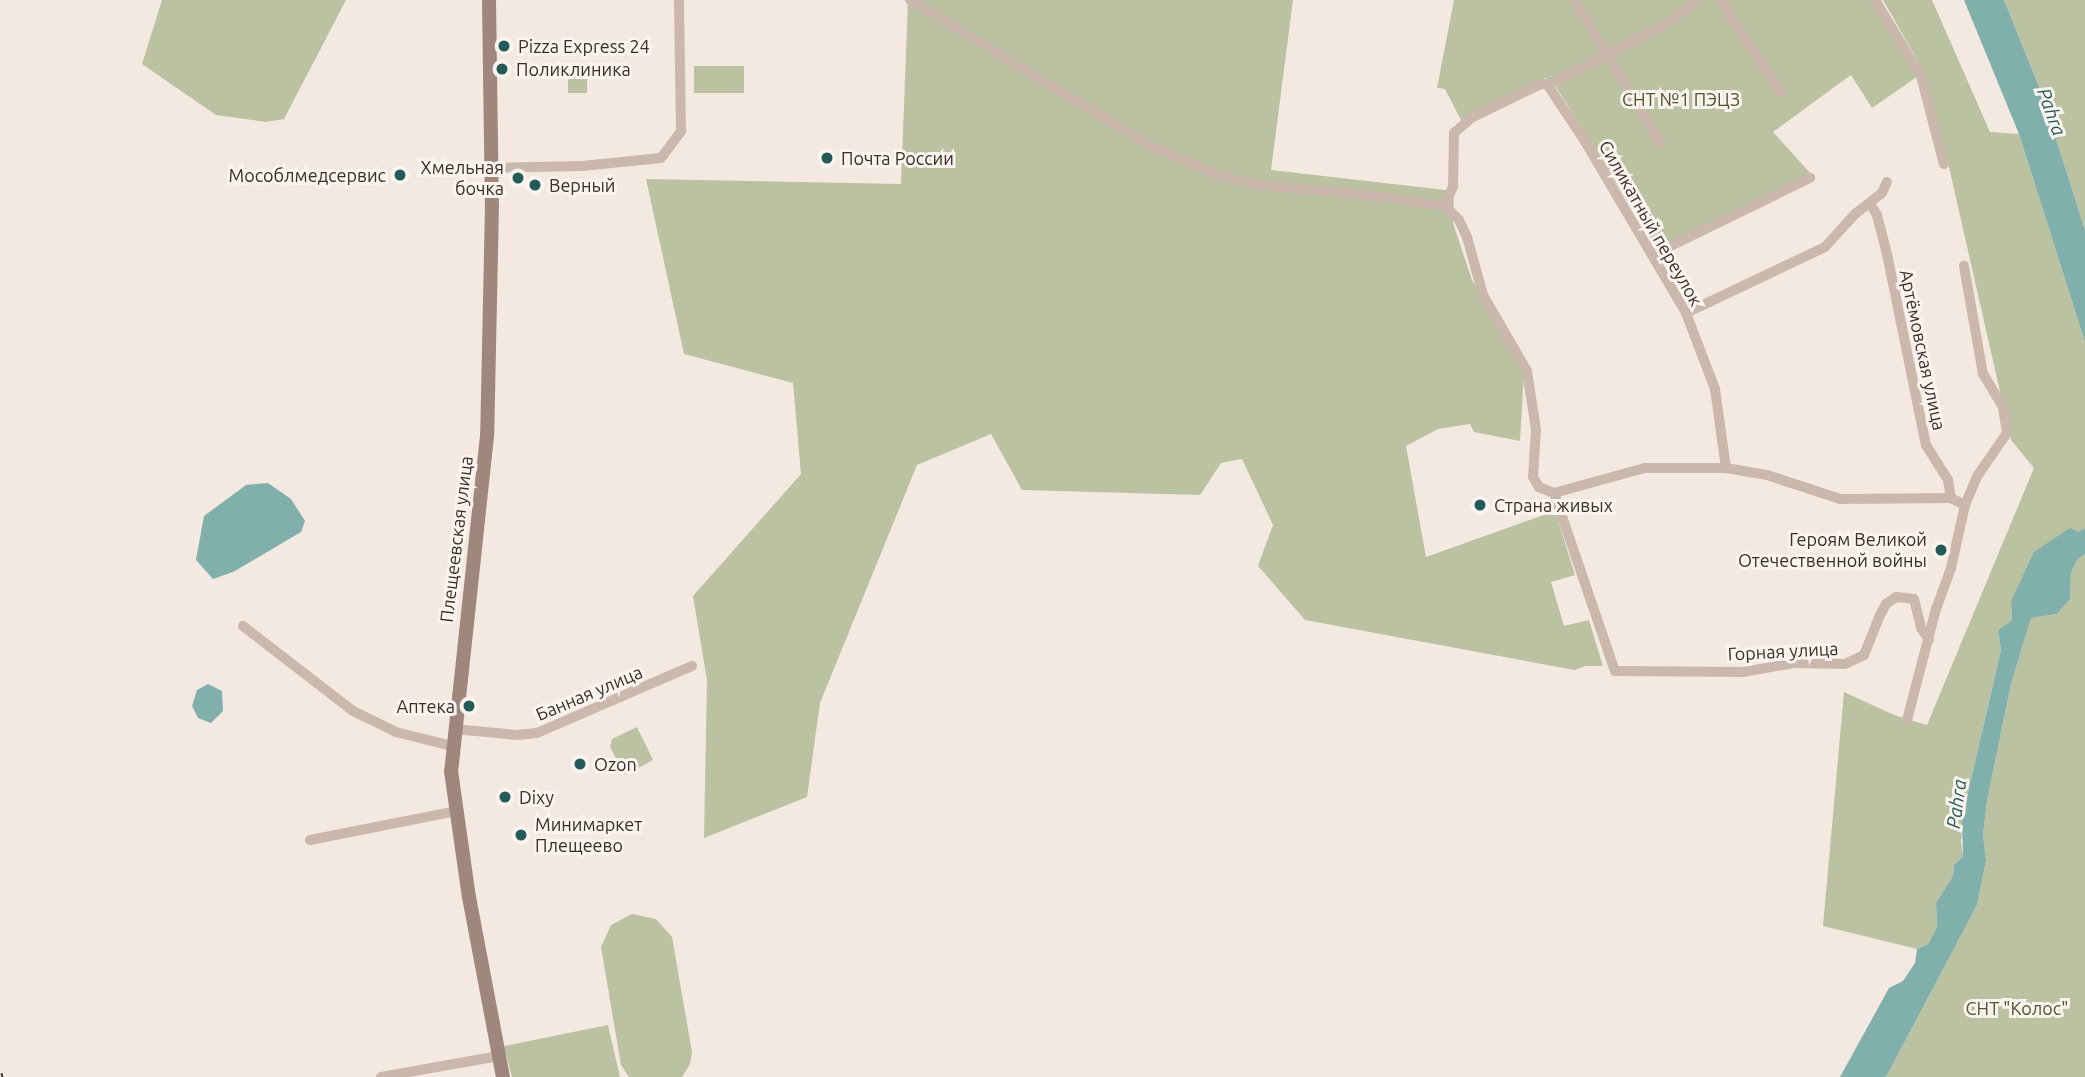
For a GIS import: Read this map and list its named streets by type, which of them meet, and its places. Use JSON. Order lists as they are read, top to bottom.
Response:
{
  "streets": {
    "street": [
      "Силикатный переулок",
      "Артёмовская улица",
      "Плещеевская улица",
      "Горная улица",
      "Банная улица"
    ]
  },
  "crossings": [
    ["Плещеевская улица", "Банная улица"]
  ],
  "water": ["Pahra"],
  "parks": ["СНТ №1 ПЭЦЗ", "СНТ \"Колос\""],
  "places": [
    "Pizza Express 24",
    "Поликлиника",
    "Почта России",
    "Мособлмедсервис",
    "Хмельная бочка",
    "Верный",
    "Страна живых",
    "Героям Великой Отечественной войны",
    "Аптека",
    "Ozon",
    "Dixy",
    "Минимаркет Плещеево"
  ]
}
